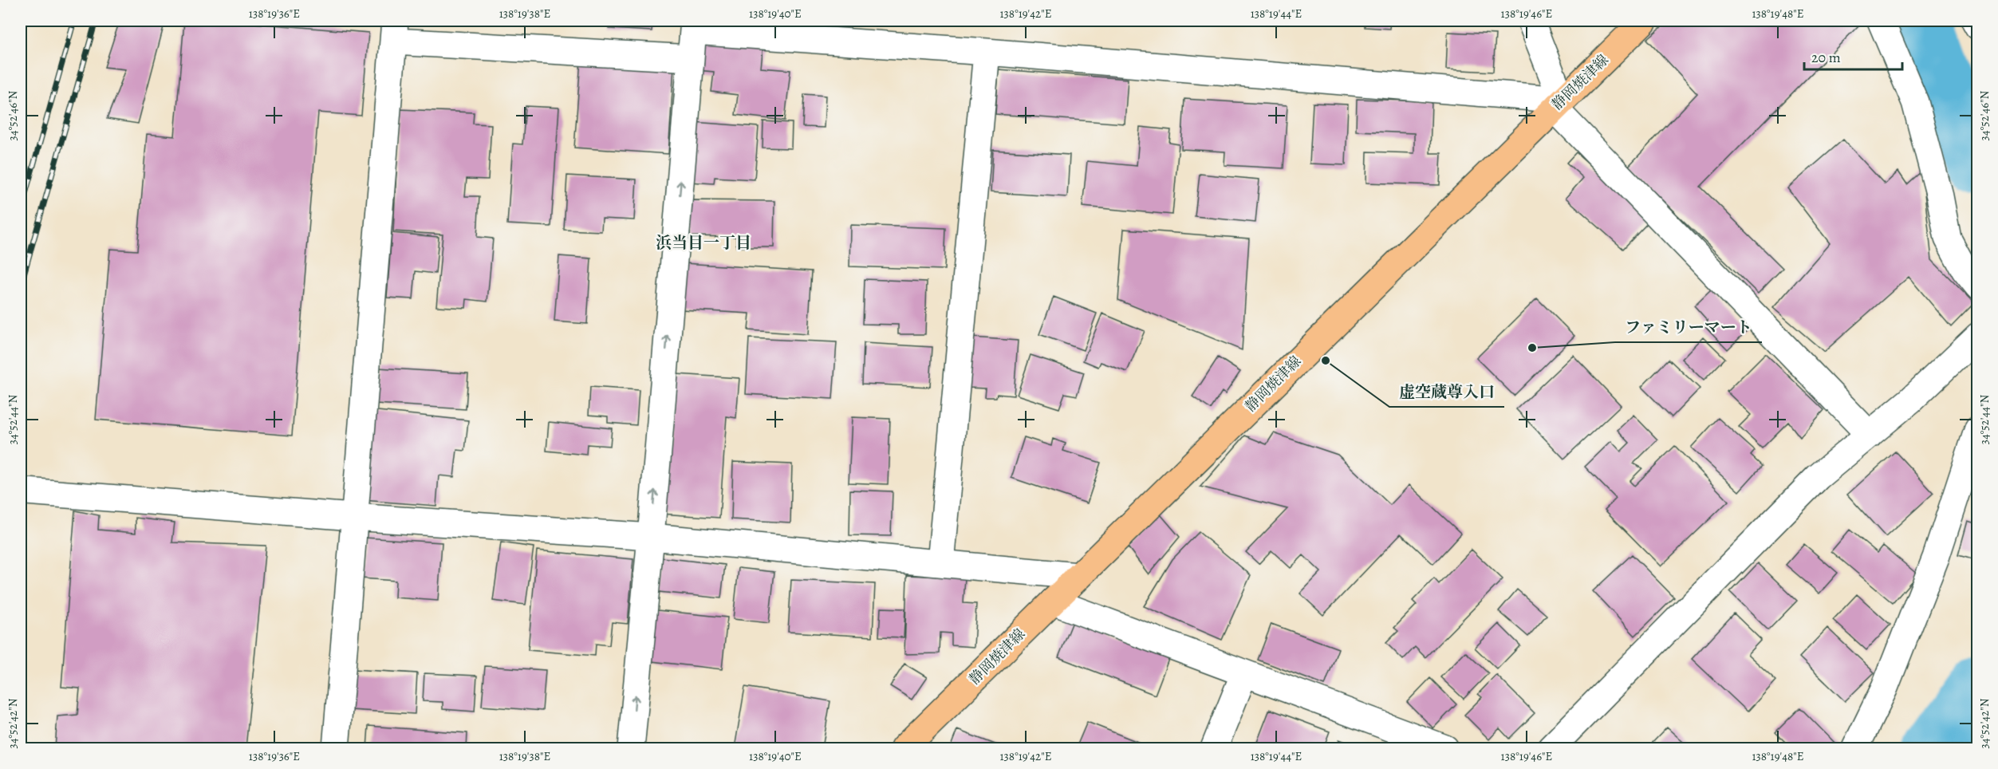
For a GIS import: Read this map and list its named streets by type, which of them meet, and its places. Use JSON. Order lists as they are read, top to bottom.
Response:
{
  "streets": {
    "main road": ["静岡焼津線"]
  },
  "districts": ["浜当目一丁目"],
  "places": ["ファミリーマート", "虚空蔵尊入口"],
  "scale_bar": "20 m",
  "coordinates": [
    "138°19'36\"E",
    "138°19'38\"E",
    "138°19'40\"E",
    "138°19'42\"E",
    "138°19'44\"E",
    "138°19'46\"E",
    "138°19'48\"E",
    "34°52'46\"N",
    "34°52'44\"N",
    "34°52'42\"N"
  ]
}
